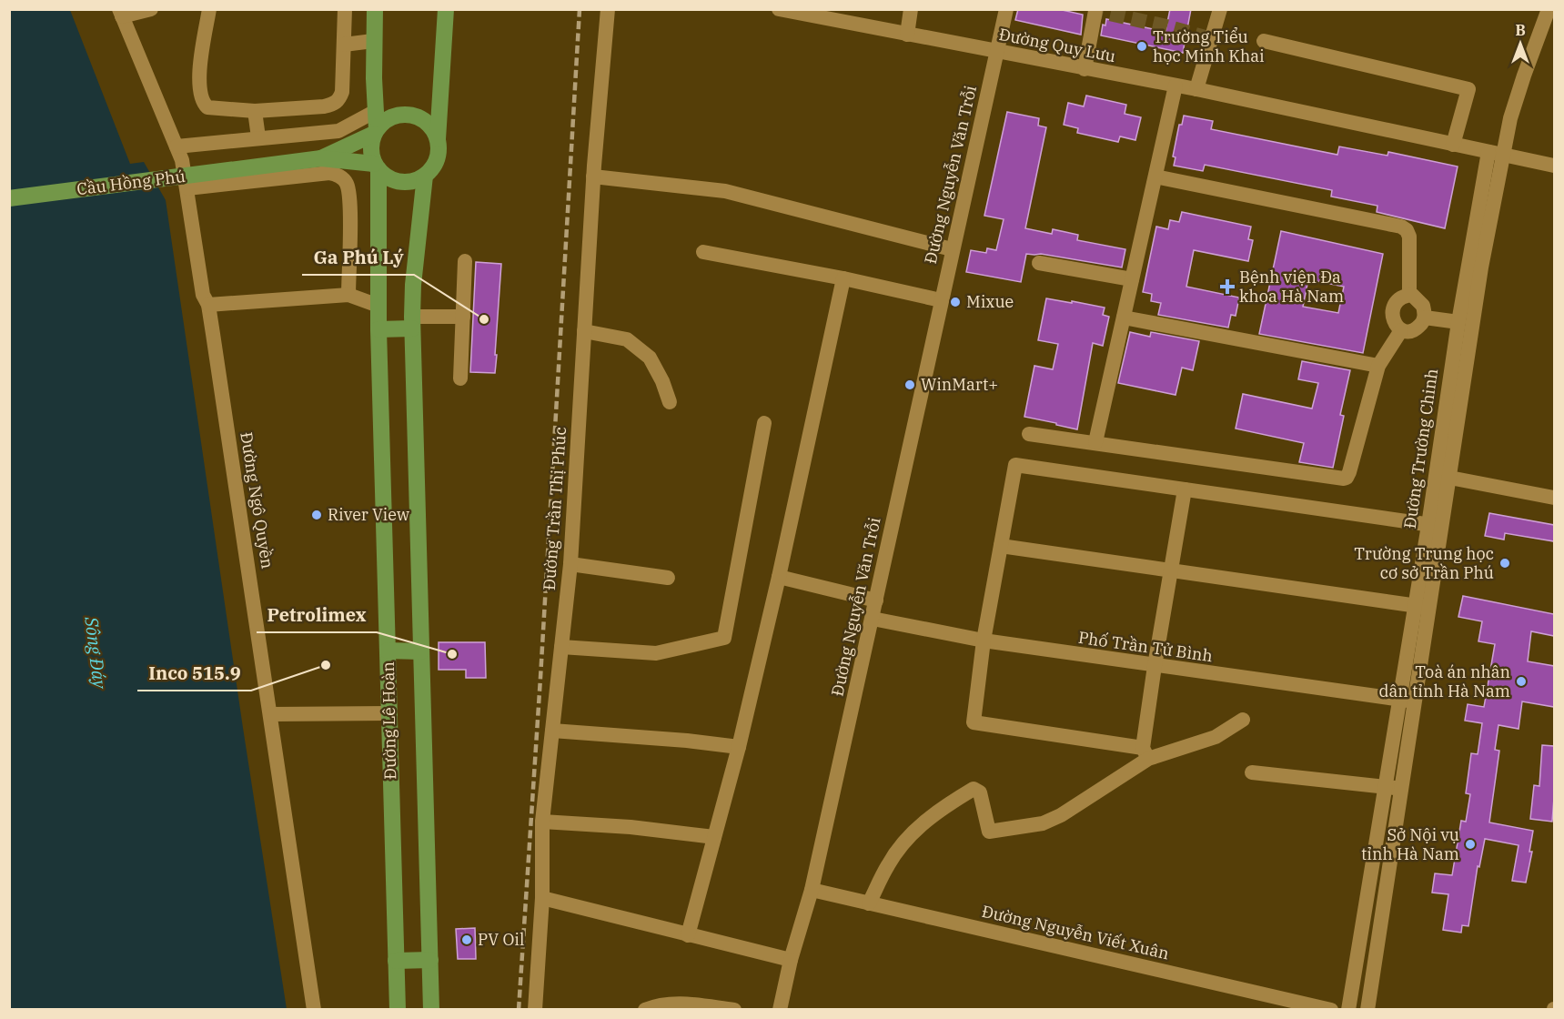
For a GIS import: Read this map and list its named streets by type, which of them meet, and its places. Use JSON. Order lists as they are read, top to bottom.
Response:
{
  "streets": {
    "main road": ["Cầu Hồng Phú", "Đường Lê Hoàn"],
    "street": [
      "Đường Quy Lưu",
      "Đường Nguyễn Văn Trỗi",
      "Đường Trường Chinh",
      "Đường Ngô Quyền",
      "Đường Trần Thị Phúc",
      "Phố Trần Tử Bình",
      "Đường Nguyễn Viết Xuân"
    ]
  },
  "crossings": [
    ["Đường Quy Lưu", "Đường Nguyễn Văn Trỗi"],
    ["Đường Quy Lưu", "Đường Trường Chinh"],
    ["Đường Nguyễn Văn Trỗi", "Phố Trần Tử Bình"],
    ["Đường Nguyễn Văn Trỗi", "Đường Nguyễn Viết Xuân"],
    ["Đường Trường Chinh", "Phố Trần Tử Bình"]
  ],
  "water": ["Sông Đáy"],
  "places": {
    "other": [
      "Trường Tiểu học Minh Khai",
      "Mixue",
      "Ga Phú Lý",
      "WinMart+",
      "River View",
      "Trường Trung học cơ sở Trần Phú",
      "Petrolimex",
      "Inco 515.9",
      "Toà án nhân dân tỉnh Hà Nam",
      "Sở Nội vụ tỉnh Hà Nam",
      "PV Oil"
    ],
    "health": ["Bệnh viện Đa khoa Hà Nam"]
  },
  "north": "top"
}
